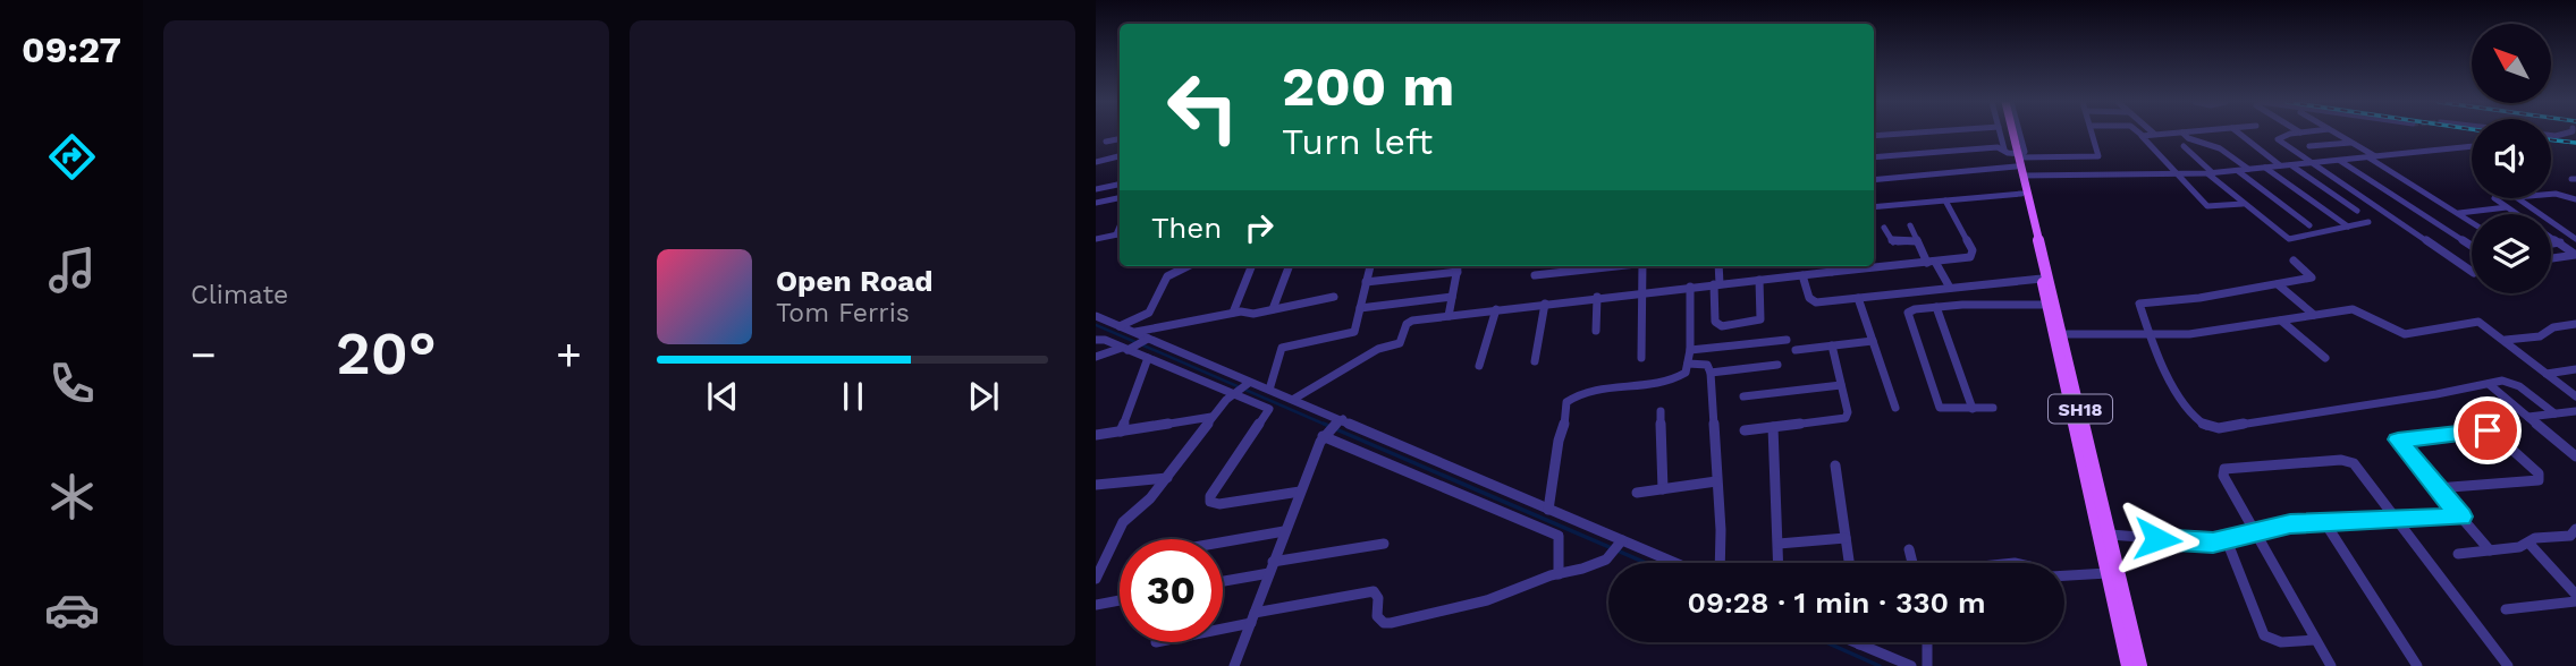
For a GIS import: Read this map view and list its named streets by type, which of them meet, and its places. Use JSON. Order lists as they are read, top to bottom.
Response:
{
  "streets": {
    "main road": ["SH18"]
  },
  "north": "top left",
  "page": {
    "tabs": "09:27",
    "tile": "Climate",
    "turn": ["200 m", "Turn left"],
    "then": "Then",
    "song": ["Open Road", "Tom Ferris"],
    "heat": ["−", "20°", "+"],
    "limit": "30",
    "trip": "09:28 · 1 min · 330 m"
  }
}
